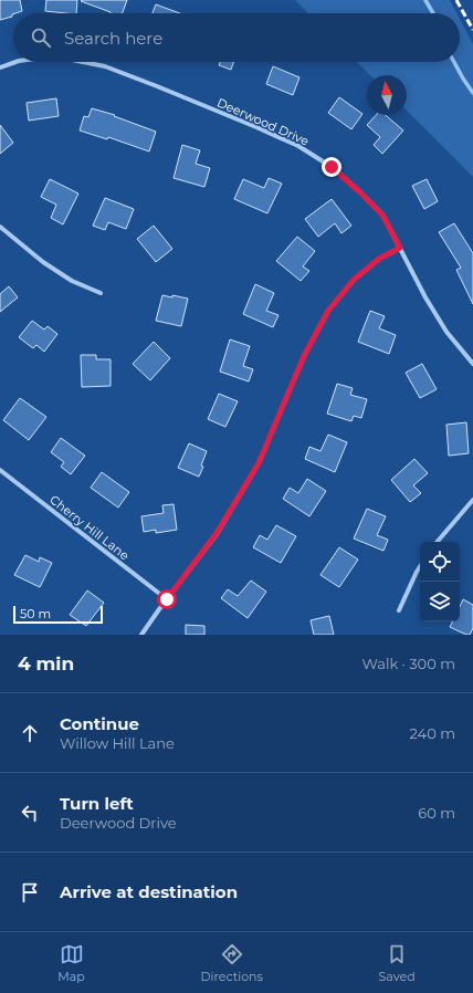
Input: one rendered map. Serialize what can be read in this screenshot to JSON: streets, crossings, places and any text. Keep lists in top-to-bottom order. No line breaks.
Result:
{"streets":{"street":["Deerwood Drive","Cherry Hill Lane"]},"scale_bar":"50 m","north":"top","page":{"search":"Search here","scale":"50 m","heading":["4 min","Walk · 300 m"],"list":[["Continue","Willow Hill Lane","240 m"],["Turn left","Deerwood Drive","60 m"],"Arrive at destination"],"nav":["Map","Directions","Saved"]}}
